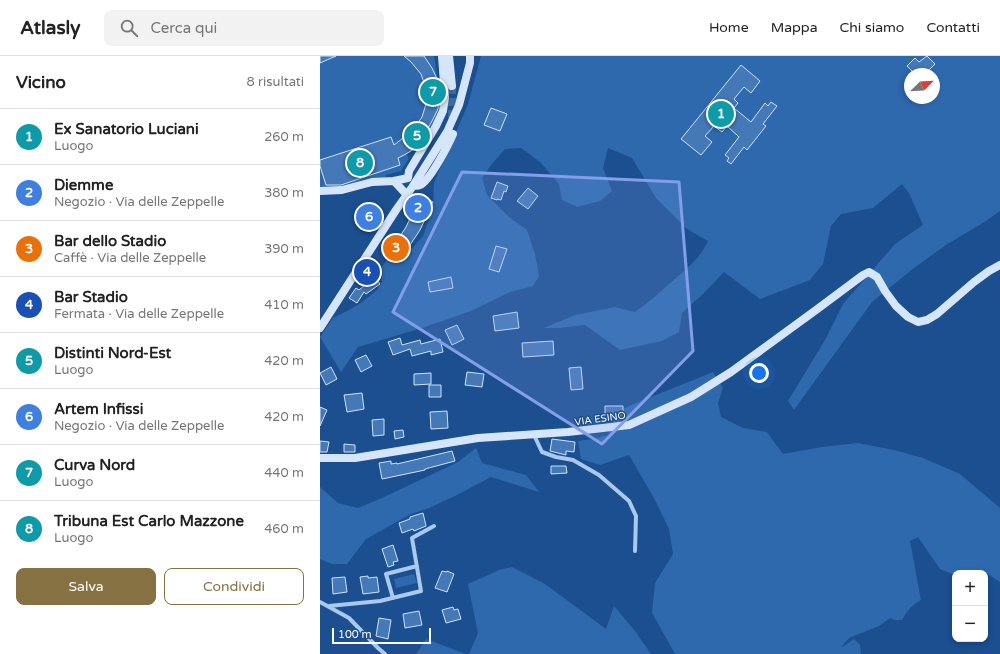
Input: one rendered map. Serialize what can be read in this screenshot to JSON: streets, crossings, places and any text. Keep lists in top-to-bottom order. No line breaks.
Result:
{"streets":{"street":["VIA ESINO"]},"scale_bar":"100 m","north":"top right","page":{"header":"Atlasly","search":"Cerca qui","nav":["Home","Mappa","Chi siamo","Contatti"],"heading":["Vicino","8 risultati"],"pins":["7","1","5","8","2","6","3","4"],"list":[{"mark":"1","name":"Ex Sanatorio Luciani","note":"Luogo","value":"260 m"},{"mark":"2","name":"Diemme","note":"Negozio · Via delle Zeppelle","value":"380 m"},{"mark":"3","name":"Bar dello Stadio","note":"Caffè · Via delle Zeppelle","value":"390 m"},{"mark":"4","name":"Bar Stadio","note":"Fermata · Via delle Zeppelle","value":"410 m"},{"mark":"5","name":"Distinti Nord-Est","note":"Luogo","value":"420 m"},{"mark":"6","name":"Artem Infissi","note":"Negozio · Via delle Zeppelle","value":"420 m"},{"mark":"7","name":"Curva Nord","note":"Luogo","value":"440 m"},{"mark":"8","name":"Tribuna Est Carlo Mazzone","note":"Luogo","value":"460 m"}],"buttons":["Salva","Condividi"],"map_buttons":["+","−"],"scale":"100 m"}}
